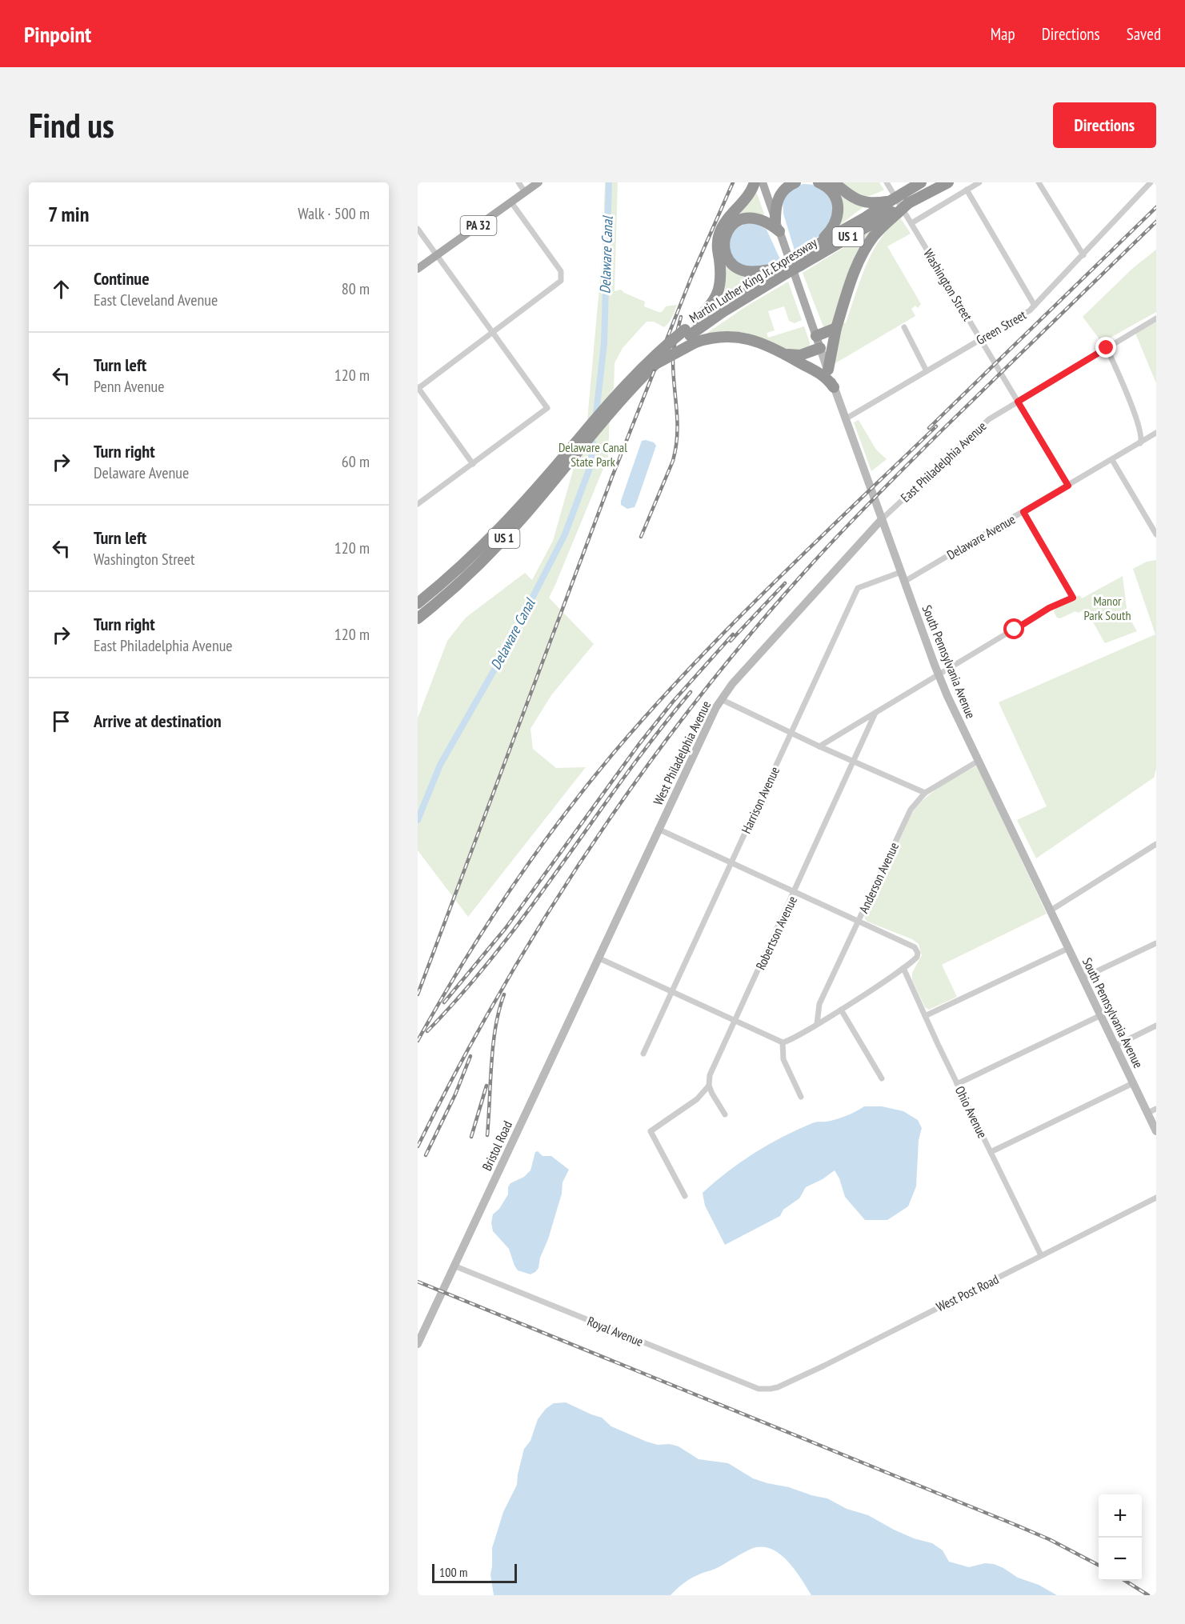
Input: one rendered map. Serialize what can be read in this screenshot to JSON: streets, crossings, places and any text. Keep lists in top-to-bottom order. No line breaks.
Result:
{"streets":{"highway":["US 1","Martin Luther King Jr. Expressway"],"main road":["PA 32","South Pennsylvania Avenue","West Philadelphia Avenue","Bristol Road"],"street":["Washington Street","Green Street","East Philadelphia Avenue","Delaware Avenue","Harrison Avenue","Anderson Avenue","Robertson Avenue","Ohio Avenue","West Post Road","Royal Avenue"]},"crossings":[["Washington Street","Green Street"],["Washington Street","East Philadelphia Avenue"],["Washington Street","Delaware Avenue"],["Green Street","South Pennsylvania Avenue"],["East Philadelphia Avenue","South Pennsylvania Avenue"],["East Philadelphia Avenue","West Philadelphia Avenue"],["Delaware Avenue","South Pennsylvania Avenue"],["South Pennsylvania Avenue","West Philadelphia Avenue"],["South Pennsylvania Avenue","Harrison Avenue"],["South Pennsylvania Avenue","Anderson Avenue"],["West Philadelphia Avenue","Bristol Road"],["Ohio Avenue","West Post Road"],["Bristol Road","Royal Avenue"],["West Post Road","Royal Avenue"]],"water":["Delaware Canal"],"parks":["Delaware Canal State Park","Manor Park South"],"scale_bar":"100 m","page":{"header":"Pinpoint","nav":["Map","Directions","Saved"],"buttons":"Directions","title":"Find us","heading":["7 min","Walk · 500 m"],"list":[["Continue","East Cleveland Avenue","80 m"],["Turn left","Penn Avenue","120 m"],["Turn right","Delaware Avenue","60 m"],["Turn left","Washington Street","120 m"],["Turn right","East Philadelphia Avenue","120 m"],"Arrive at destination"],"map_buttons":["+","−"],"scale":"100 m"}}
